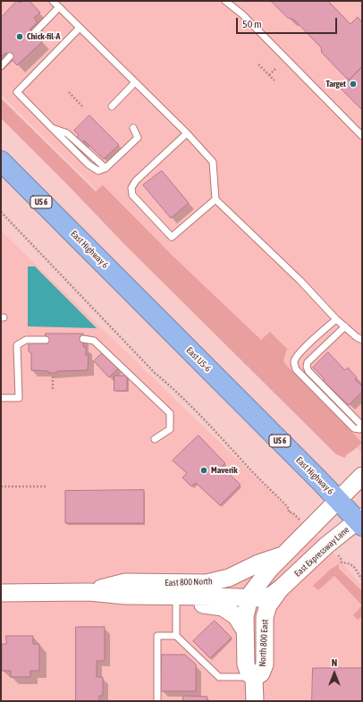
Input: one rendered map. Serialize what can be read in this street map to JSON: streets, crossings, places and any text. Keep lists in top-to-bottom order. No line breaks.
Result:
{"streets":{"highway":["US 6","East Highway 6","East US-6"],"street":["East Expressway Lane","East 800 North","North 800 East"]},"crossings":[["East Highway 6","East US-6"],["East Highway 6","East Expressway Lane"],["East Expressway Lane","East 800 North"],["East Expressway Lane","North 800 East"],["East 800 North","North 800 East"]],"places":["Chick-fil-A","Target","Maverik"],"scale_bar":"50 m","north":"top"}
